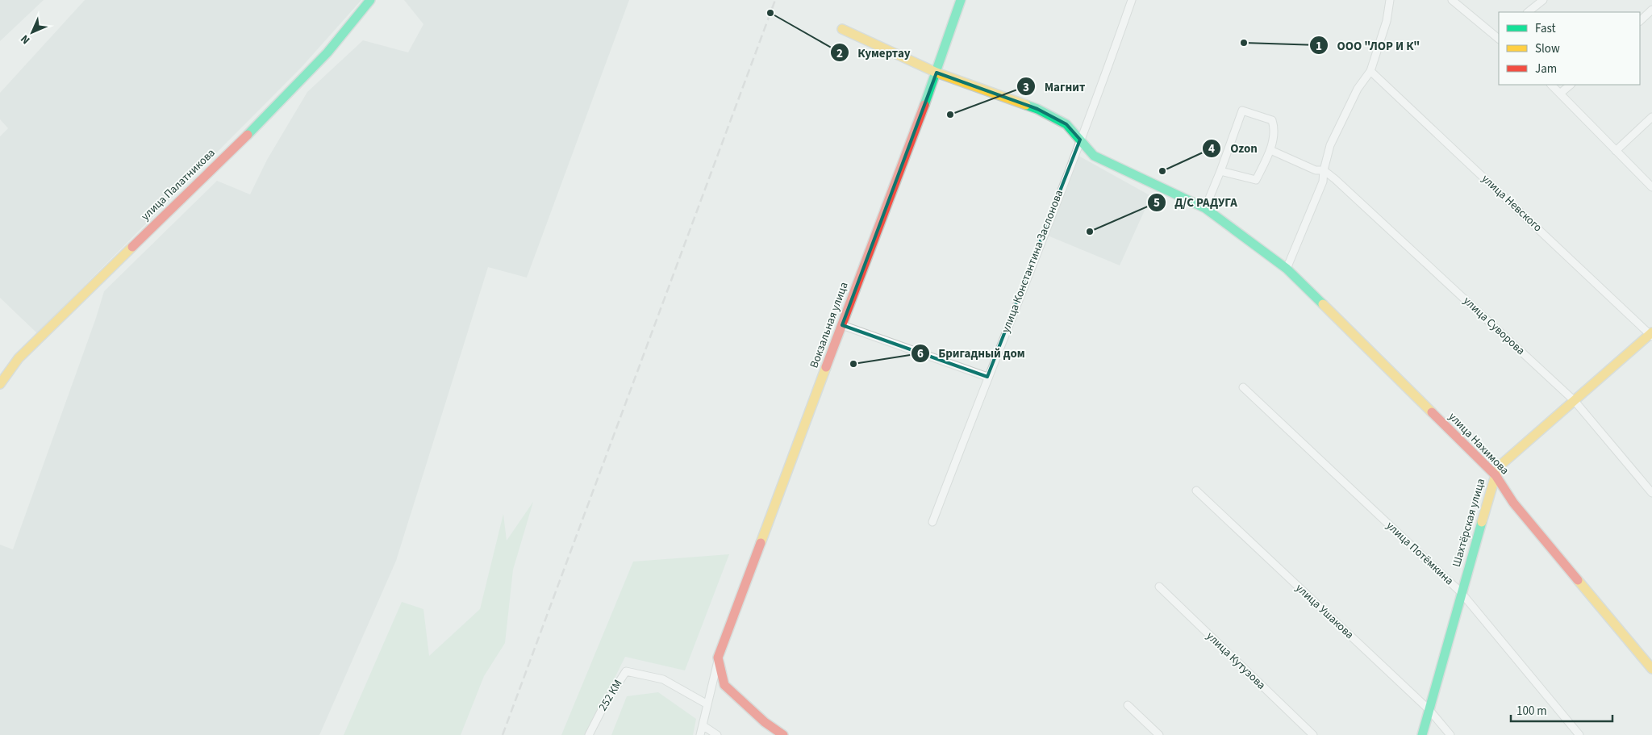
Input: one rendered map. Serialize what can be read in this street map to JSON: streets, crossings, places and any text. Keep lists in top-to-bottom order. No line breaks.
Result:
{"streets":{"street":["улица Палатникова","улица Невского","улица Константина Заслонова","Вокзальная улица","улица Суворова","улица Нахимова","Шахтёрская улица","улица Потёмкина","улица Ушакова","улица Кутузова","252 КМ"]},"crossings":[["улица Невского","Шахтёрская улица"],["улица Константина Заслонова","улица Нахимова"],["Вокзальная улица","улица Нахимова"],["улица Суворова","Шахтёрская улица"],["улица Нахимова","Шахтёрская улица"],["Шахтёрская улица","улица Потёмкина"],["Шахтёрская улица","улица Ушакова"]],"places":["Кумертау","ООО \"ЛОР И К\"","Магнит","Ozon","Д/С РАДУГА","Бригадный дом"],"legend":["Fast","Slow","Jam"],"scale_bar":"100 m","north":"bottom left"}
